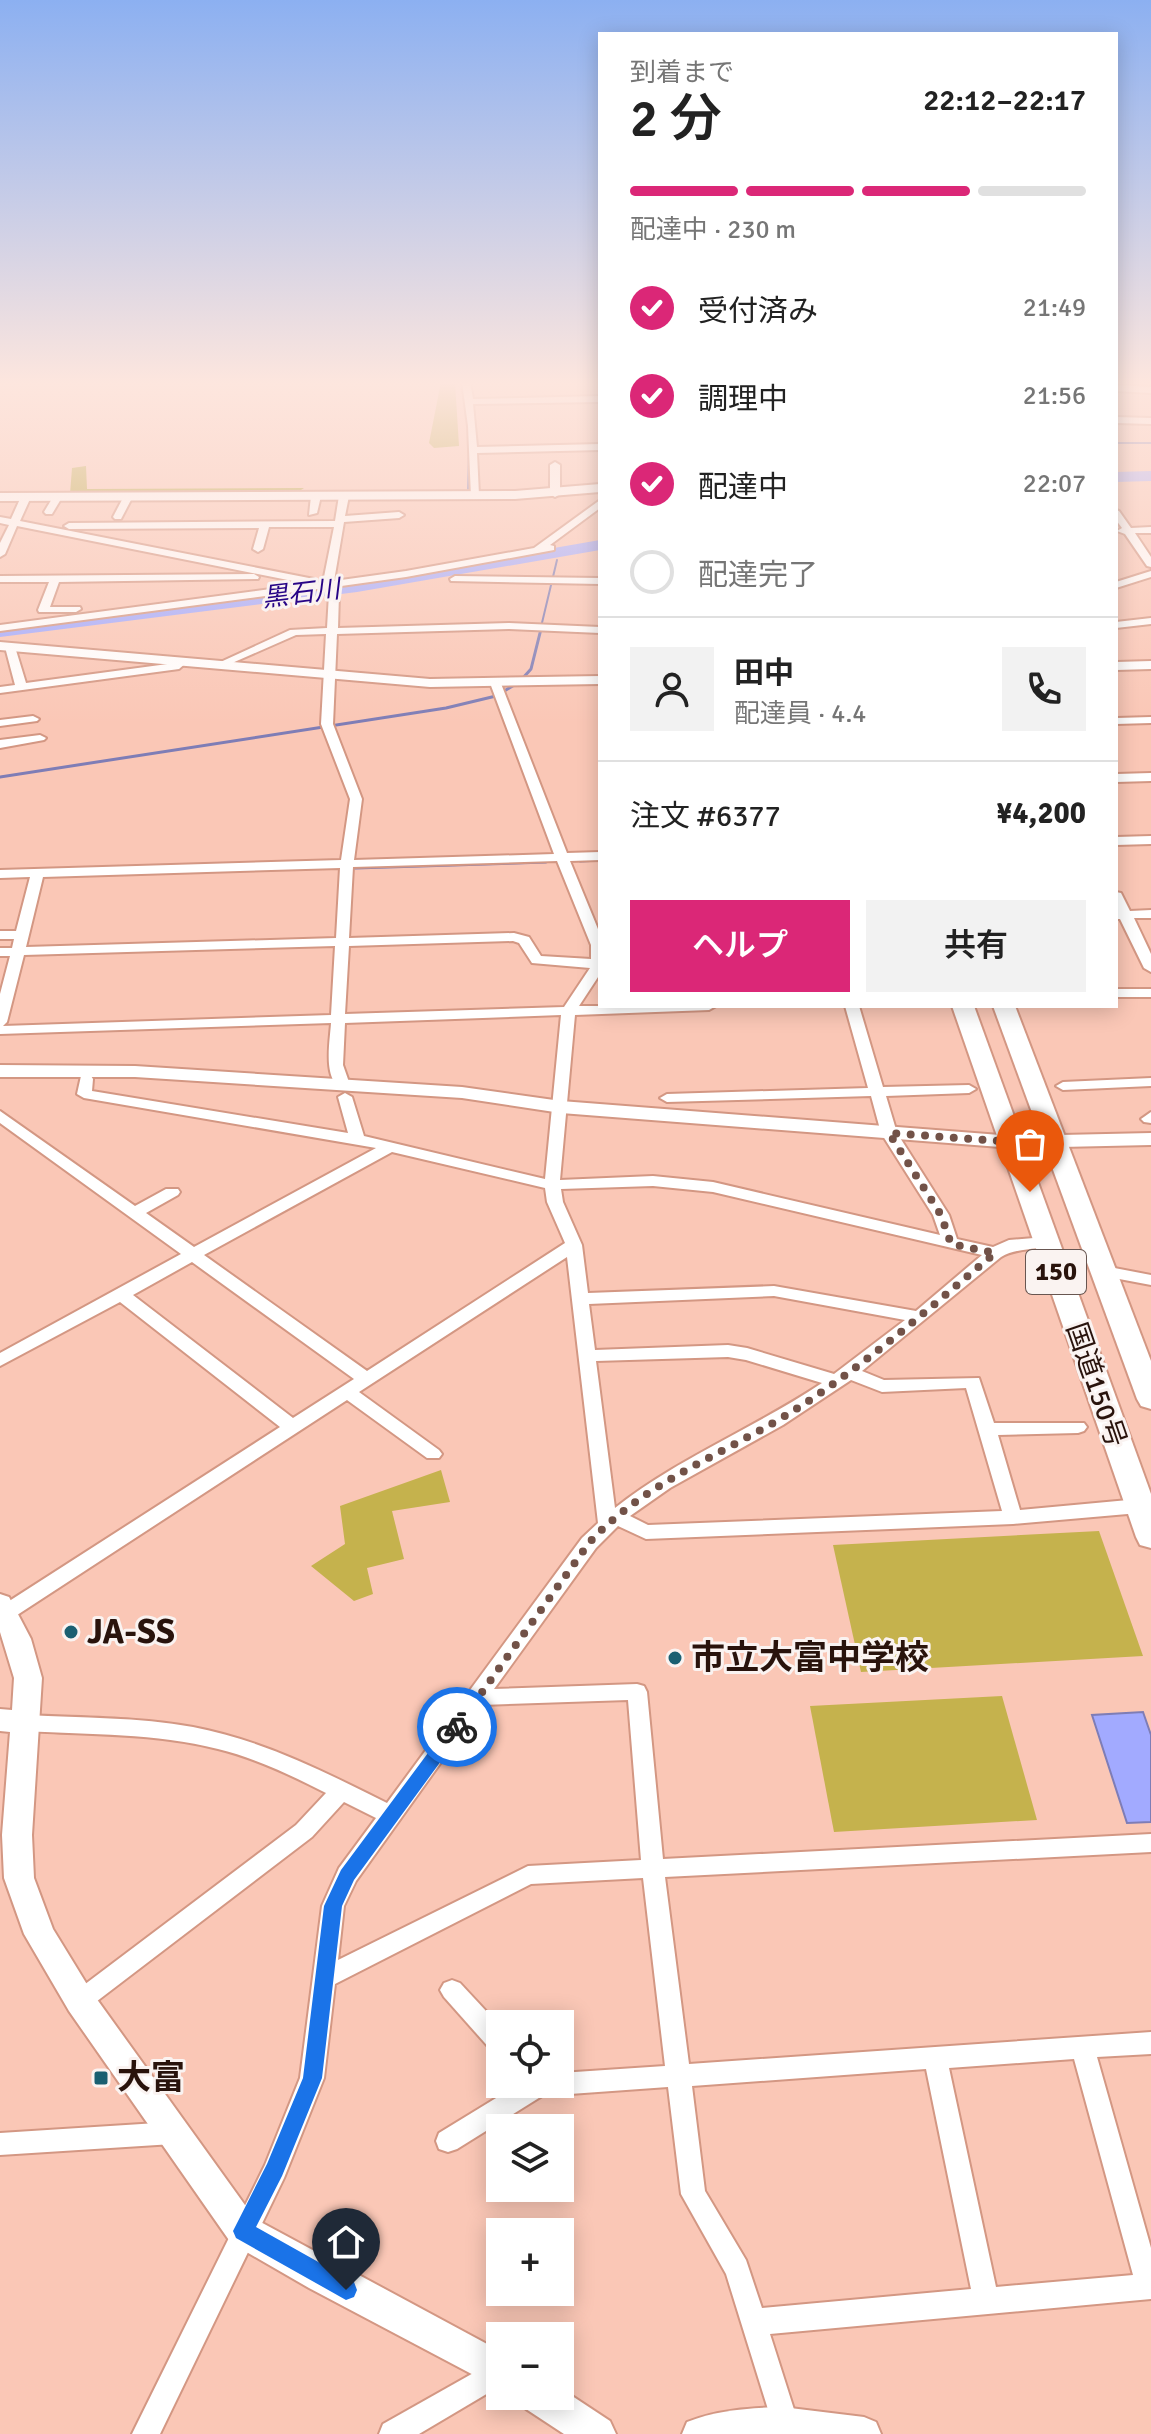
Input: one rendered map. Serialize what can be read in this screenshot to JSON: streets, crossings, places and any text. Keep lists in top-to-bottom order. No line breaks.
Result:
{"streets":{"highway":["150","国道150号"]},"water":["黒石川"],"places":{"other":["JA-SS","市立大富中学校"],"transit":["大富"]},"page":{"heading":["2 分","到着まで","22:12–22:17"],"panel":["田中","配達員 · 4.4","注文 #6377","¥4,200"],"bar":"配達中 · 230 m","list":[["受付済み","21:49"],["調理中","21:56"],["配達中","22:07"],"配達完了"],"buttons":["ヘルプ","共有"],"map_buttons":["+","−"]}}
